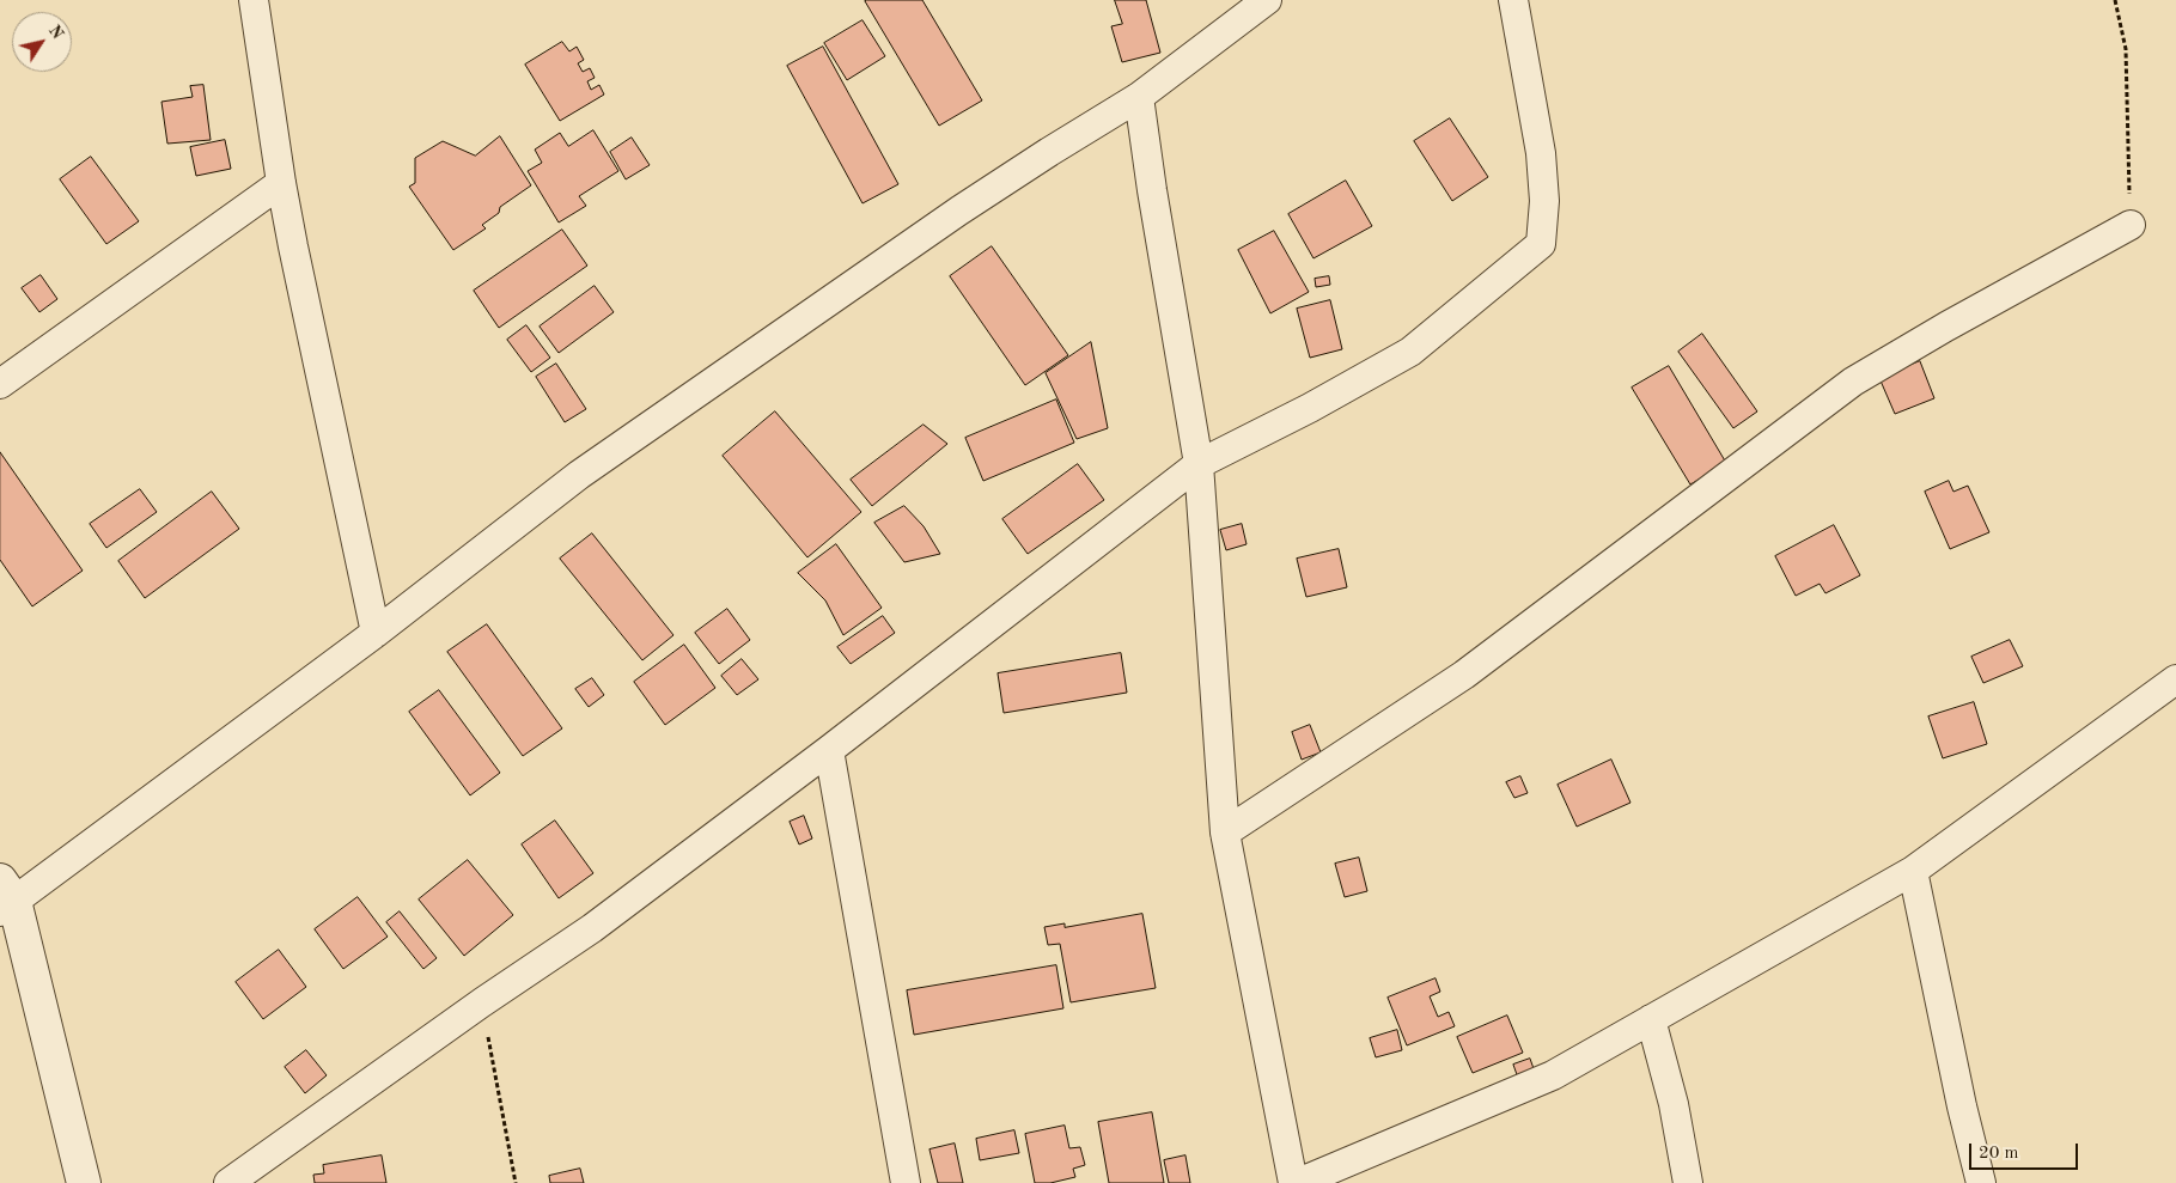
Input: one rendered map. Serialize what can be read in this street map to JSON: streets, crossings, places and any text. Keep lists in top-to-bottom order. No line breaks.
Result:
{"scale_bar":"20 m","north":"top right"}
